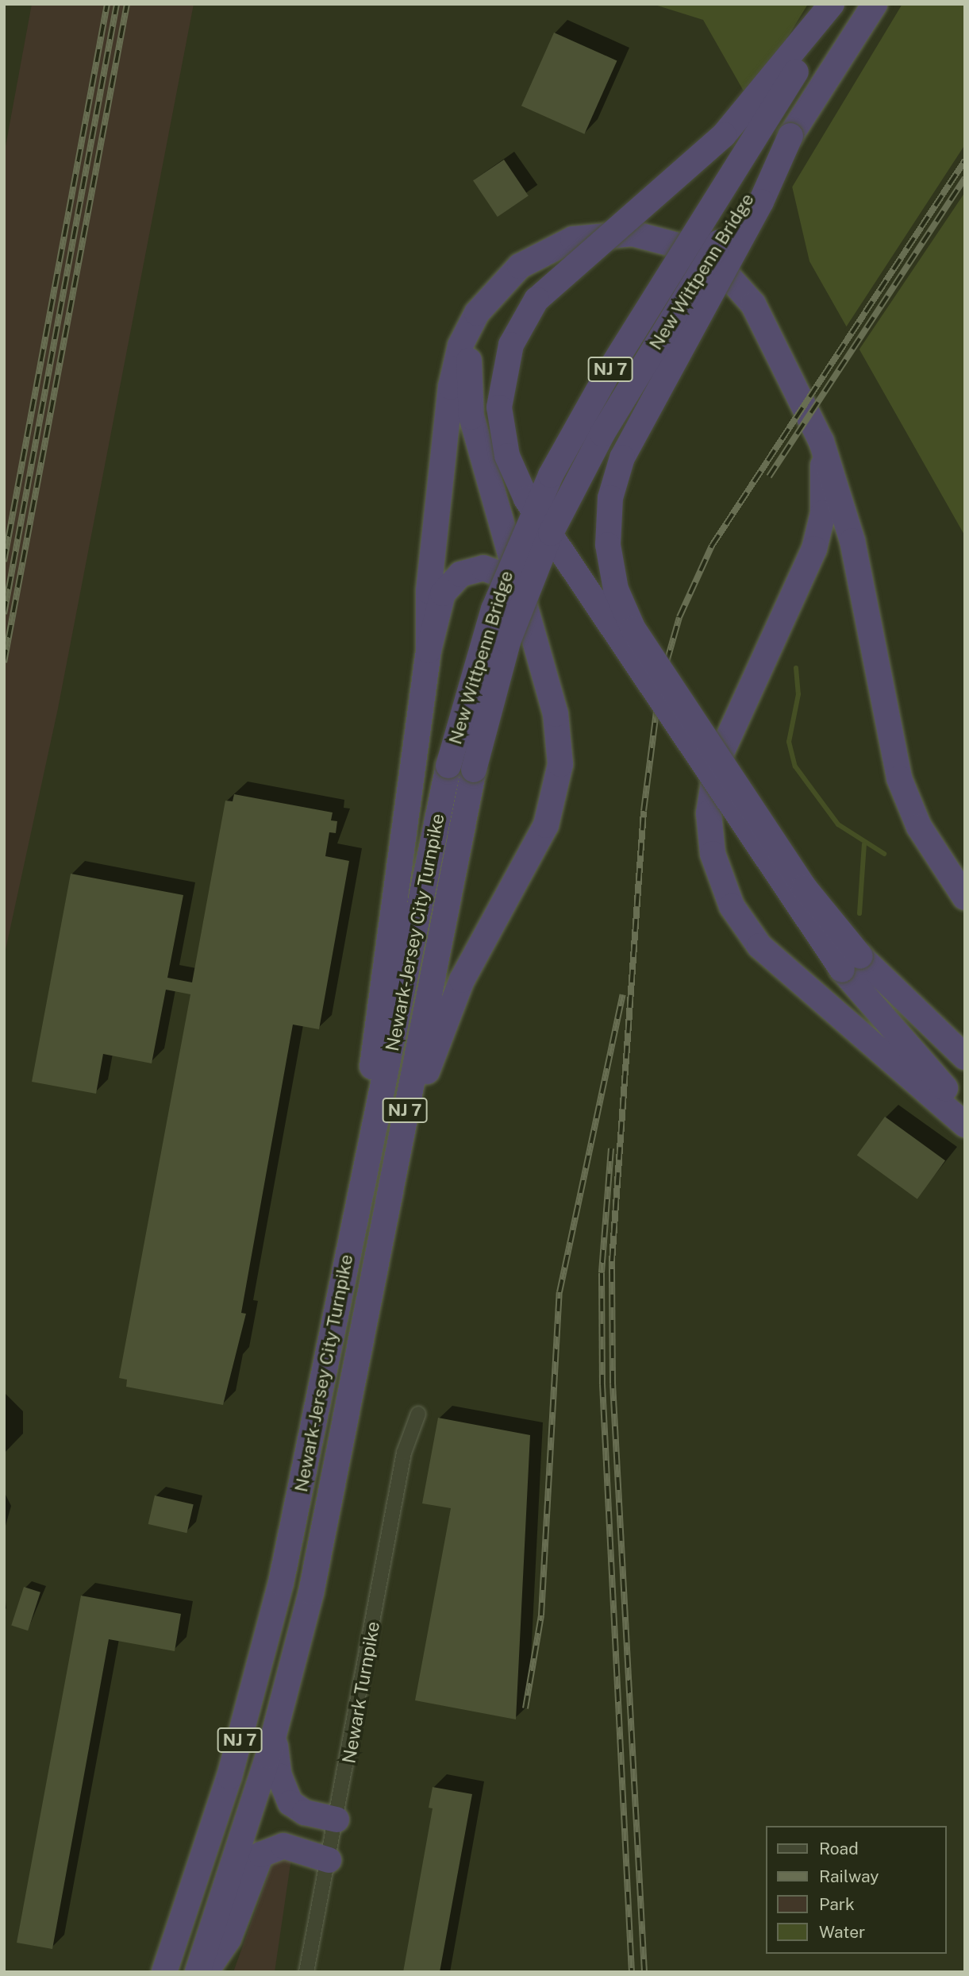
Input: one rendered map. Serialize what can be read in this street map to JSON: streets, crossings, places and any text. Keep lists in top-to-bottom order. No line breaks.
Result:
{"streets":{"highway":["New Wittpenn Bridge","NJ 7","Newark-Jersey City Turnpike"],"street":["Newark Turnpike"]},"crossings":[["New Wittpenn Bridge","Newark-Jersey City Turnpike"]],"legend":["Road","Railway","Park","Water"]}
